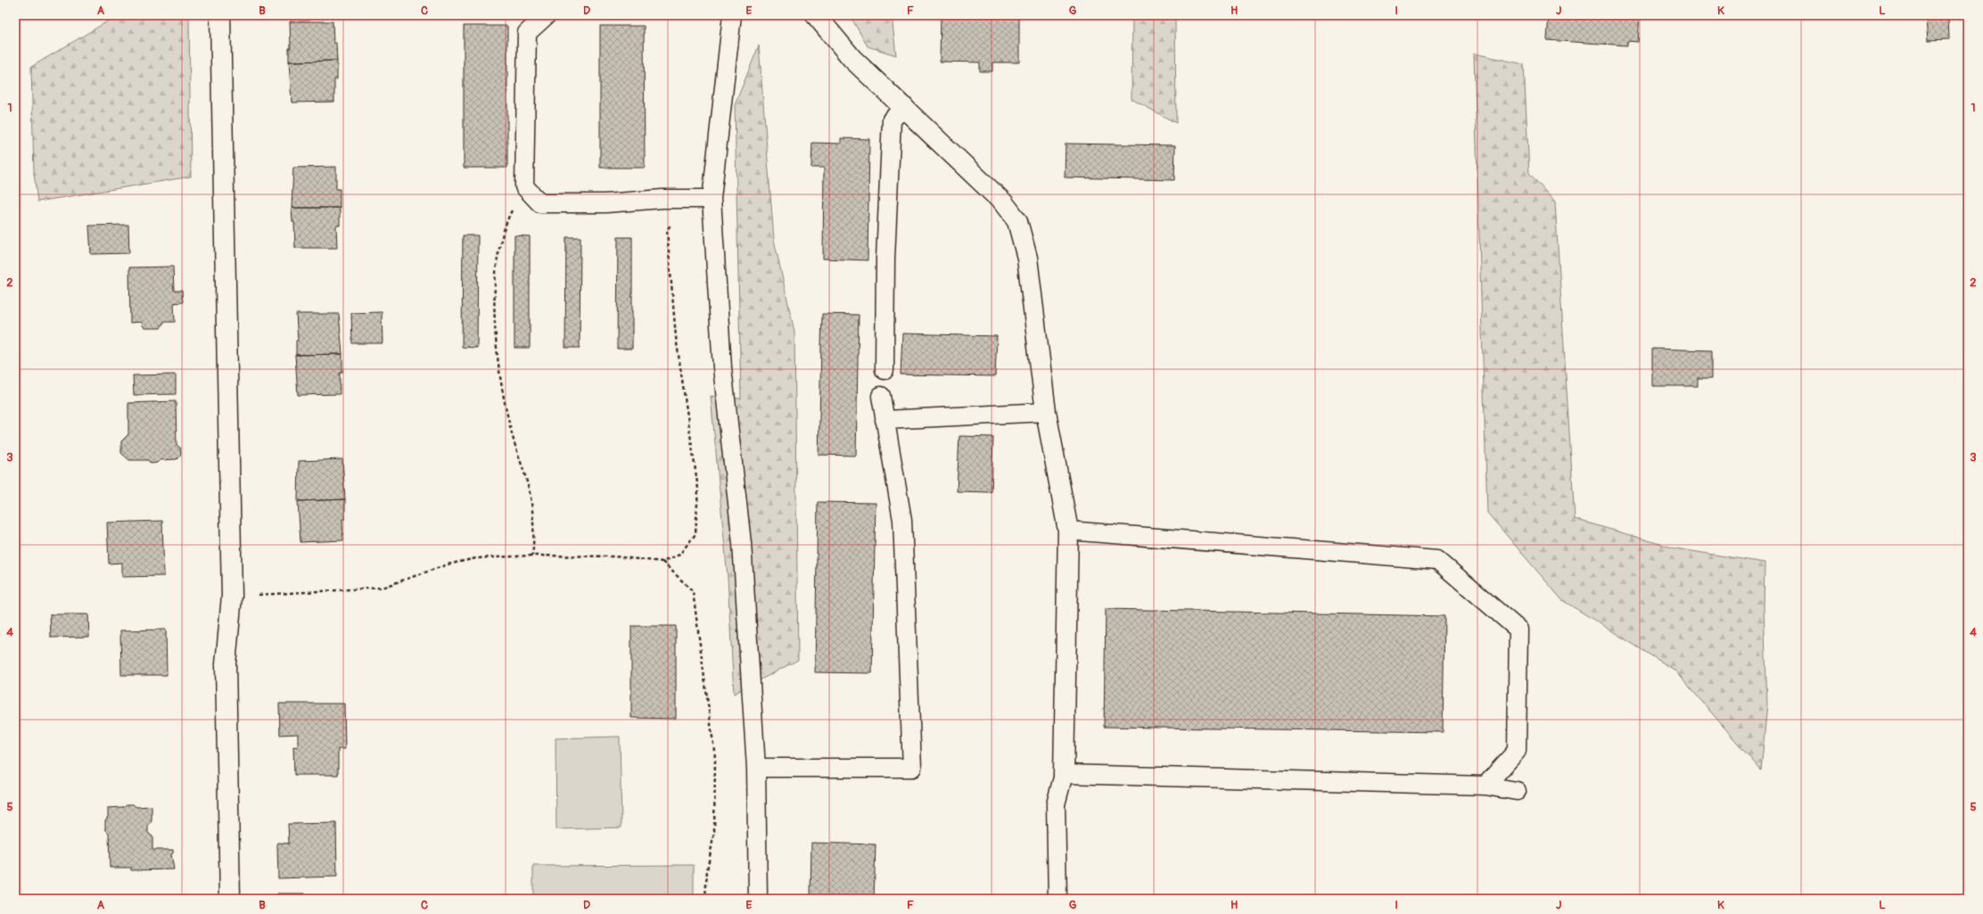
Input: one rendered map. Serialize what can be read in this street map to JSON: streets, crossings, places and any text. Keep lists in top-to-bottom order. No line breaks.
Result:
{"grid":{"columns":["A","B","C","D","E","F","G","H","I","J","K","L"],"rows":["1","2","3","4","5"]}}
